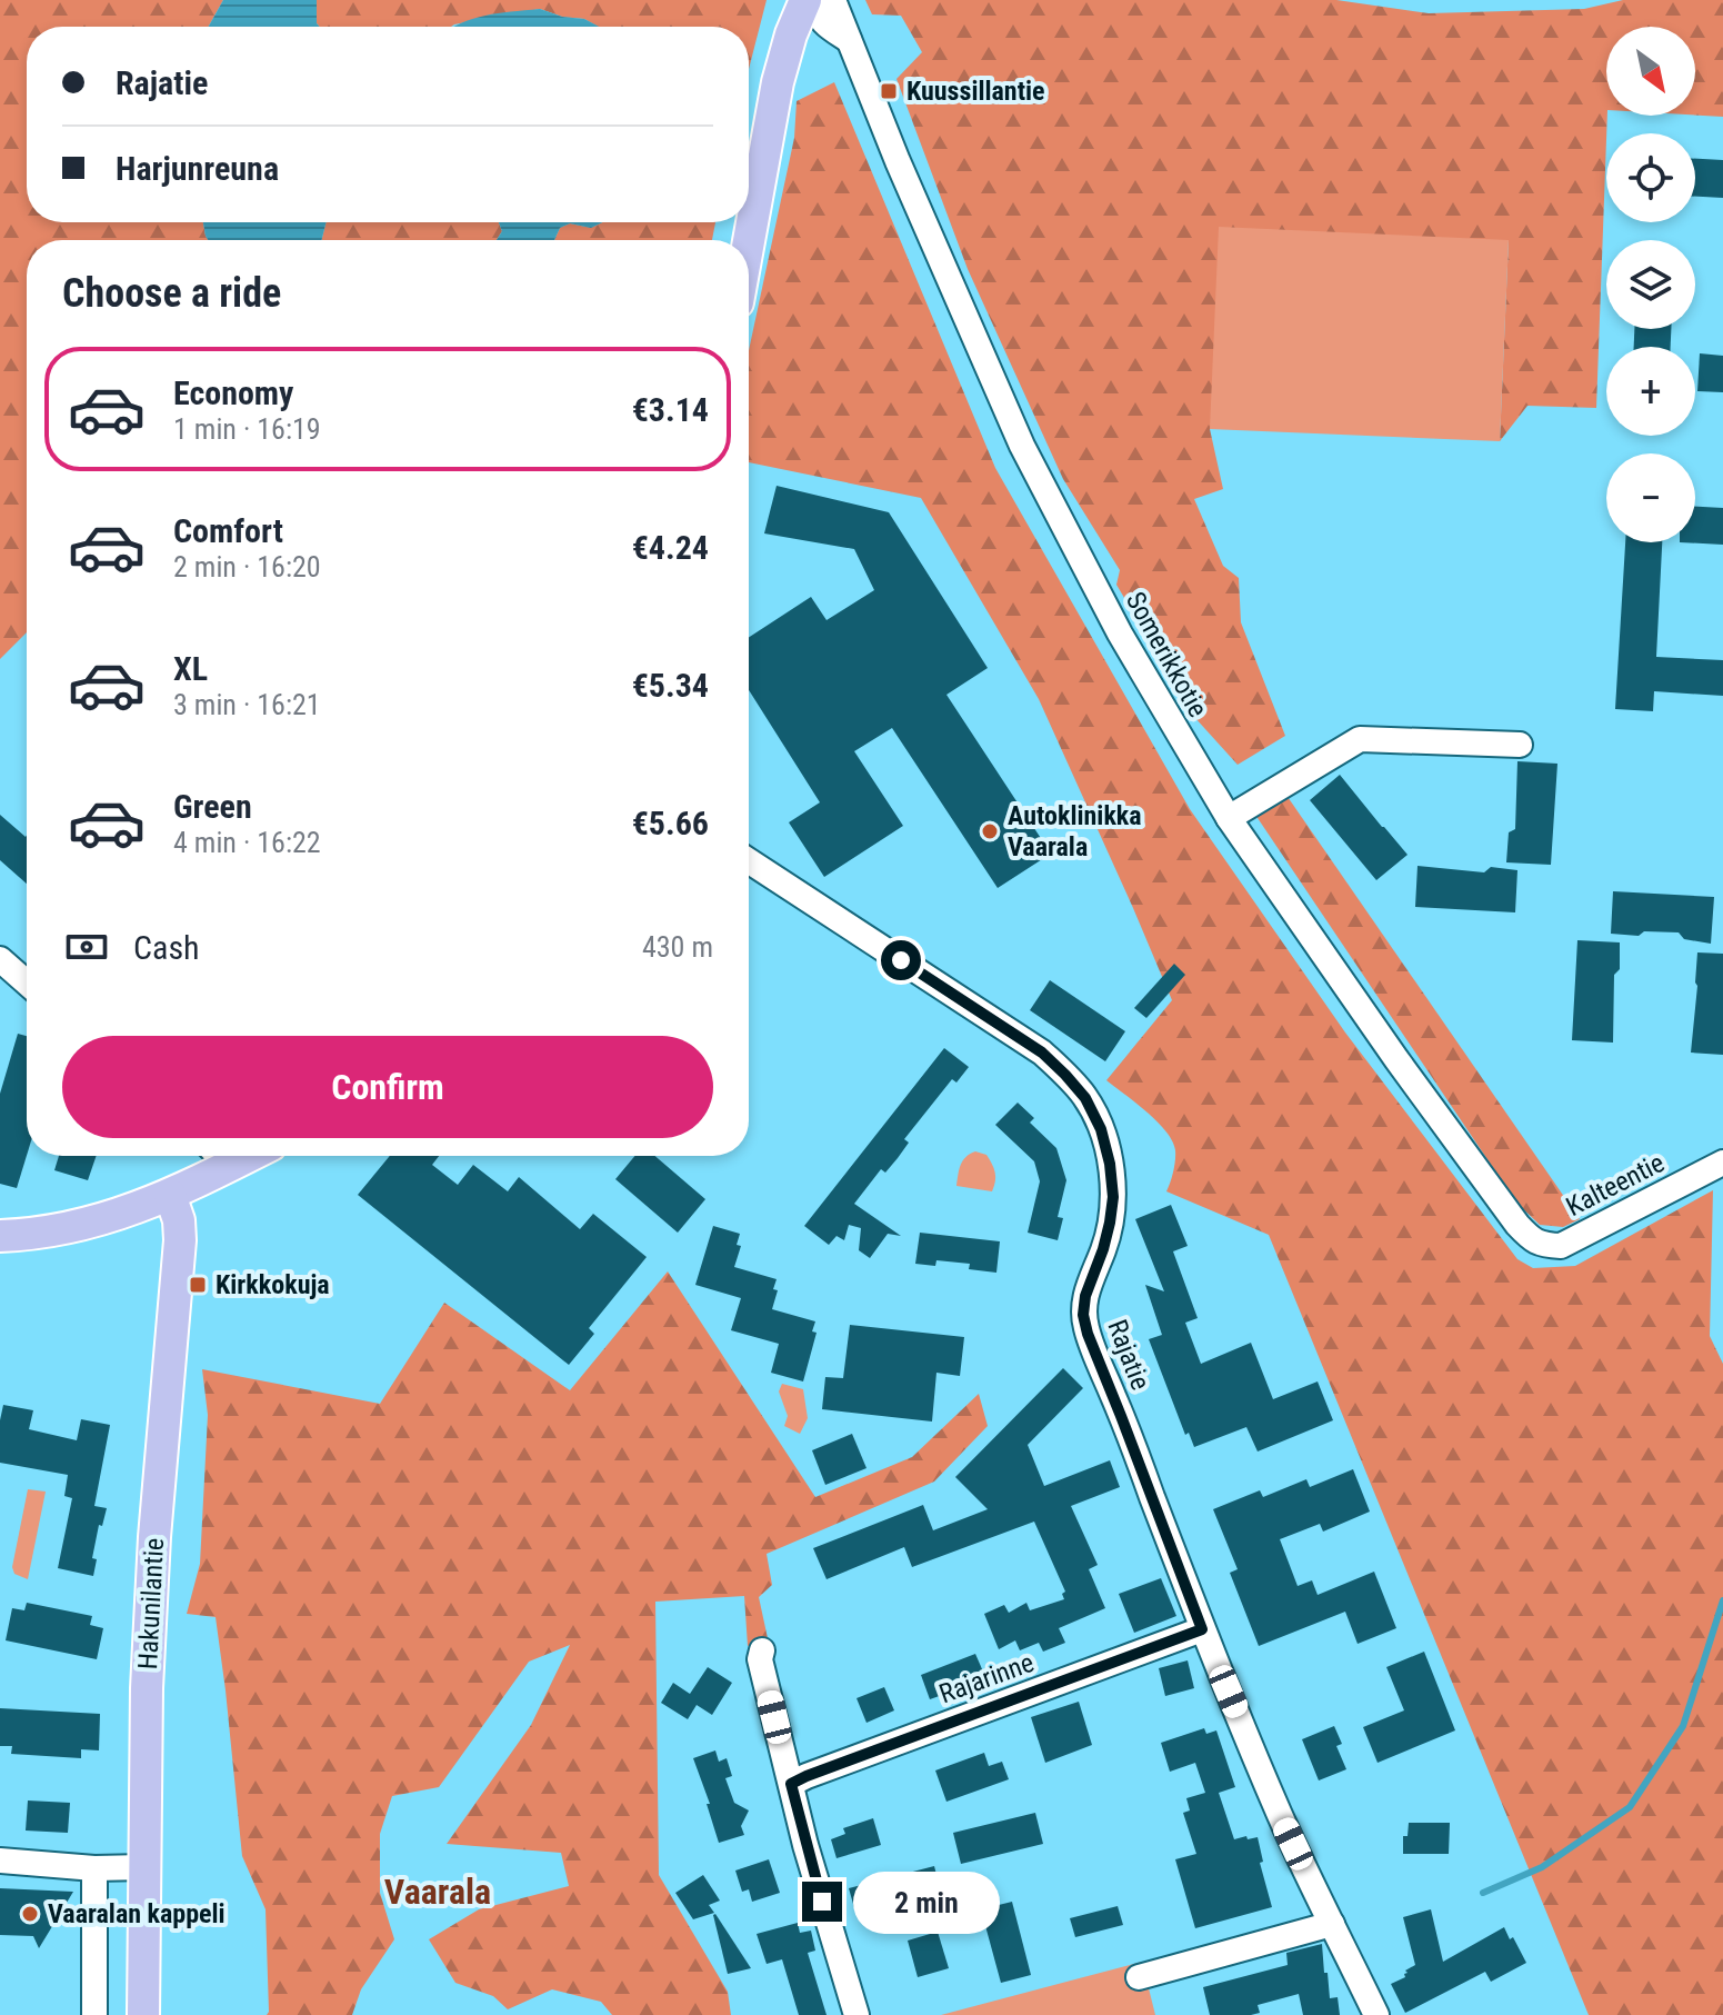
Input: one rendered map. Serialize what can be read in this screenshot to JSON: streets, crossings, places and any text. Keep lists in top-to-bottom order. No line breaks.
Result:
{"streets":{"main road":["Hakunilantie"],"street":["Somerikkotie","Kalteentie","Rajatie","Rajarinne"]},"crossings":[["Somerikkotie","Kalteentie"],["Rajatie","Rajarinne"]],"districts":["Vaarala"],"places":{"transit":["Kuussillantie","Kirkkokuja"],"other":["Autoklinikka Vaarala","Vaaralan kappeli"]},"north":"bottom right","page":{"map_buttons":["+","−"],"banner":["Rajatie","Harjunreuna"],"heading":"Choose a ride","list":[{"name":"Economy","note":"1 min · 16:19","value":"€3.14"},{"name":"Comfort","note":"2 min · 16:20","value":"€4.24"},{"name":"XL","note":"3 min · 16:21","value":"€5.34"},{"name":"Green","note":"4 min · 16:22","value":"€5.66"}],"pay":["Cash","430 m"],"buttons":"Confirm","bubble":"2 min"}}
